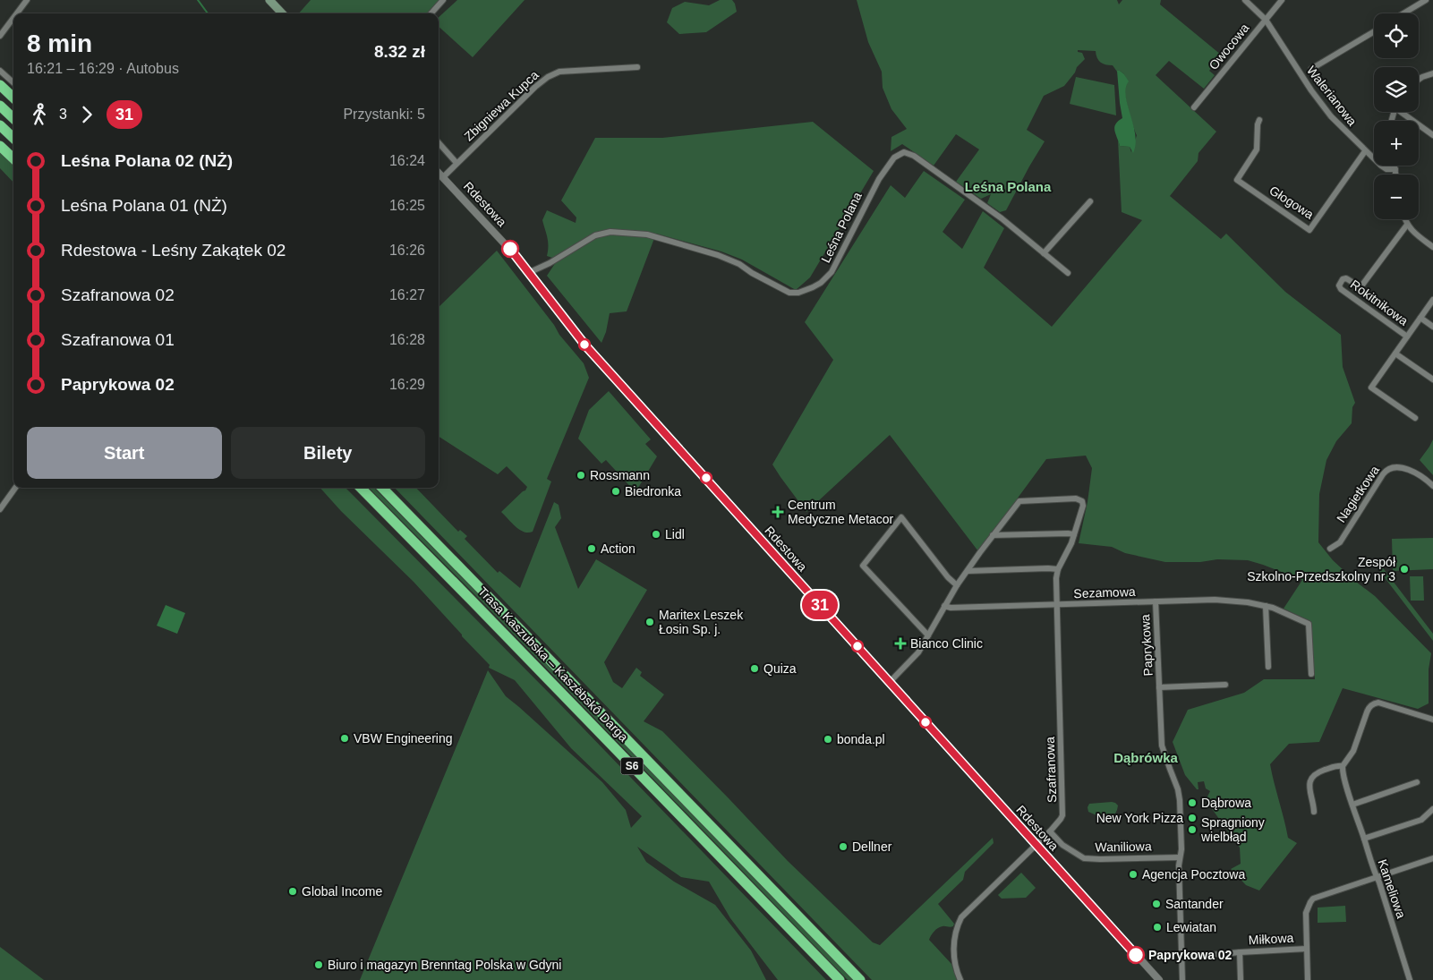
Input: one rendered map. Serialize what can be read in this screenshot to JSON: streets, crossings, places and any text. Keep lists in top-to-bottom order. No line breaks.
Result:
{"streets":{"highway":["Trasa Kaszubska – Kaszëbskô Darga","S6"],"street":["Owocowa","Walerianowa","Zbigniewa Kupca","Głogowa","Rdestowa","Leśna Polana","Rokitnikowa","Nagietkowa","Sezamowa","Paprykowa","Szafranowa","Waniliowa","Kameliowa","Miłkowa"]},"crossings":[["Owocowa","Walerianowa"],["Walerianowa","Głogowa"],["Zbigniewa Kupca","Rdestowa"],["Rdestowa","Leśna Polana"],["Rdestowa","Szafranowa"],["Sezamowa","Paprykowa"],["Sezamowa","Szafranowa"],["Paprykowa","Waniliowa"],["Paprykowa","Miłkowa"],["Szafranowa","Waniliowa"]],"districts":["Leśna Polana","Dąbrówka"],"places":{"other":["Rossmann","Biedronka","Lidl","Action","Zespół Szkolno-Przedszkolny nr 3","Maritex Leszek Łosin Sp. j.","Quiza","VBW Engineering","bonda.pl","Dąbrowa","New York Pizza","Spragniony wielbłąd","Dellner","Agencja Pocztowa","Global Income","Santander","Lewiatan","Paprykowa 02","Biuro i magazyn Brenntag Polska w Gdyni"],"health":["Centrum Medyczne Metacor","Bianco Clinic"]},"lines":["bus line 31"],"page":{"on_map":"31","map_buttons":["+","−"],"heading":["8 min","16:21 – 16:29 · Autobus","8.32 zł"],"legs":["3","31","Przystanki: 5"],"list":[{"name":"Leśna Polana 02 (NŻ)","value":"16:24"},{"name":"Leśna Polana 01 (NŻ)","value":"16:25"},{"name":"Rdestowa - Leśny Zakątek 02","value":"16:26"},{"name":"Szafranowa 02","value":"16:27"},{"name":"Szafranowa 01","value":"16:28"},{"name":"Paprykowa 02","value":"16:29"}],"buttons":["Start","Bilety"]}}
